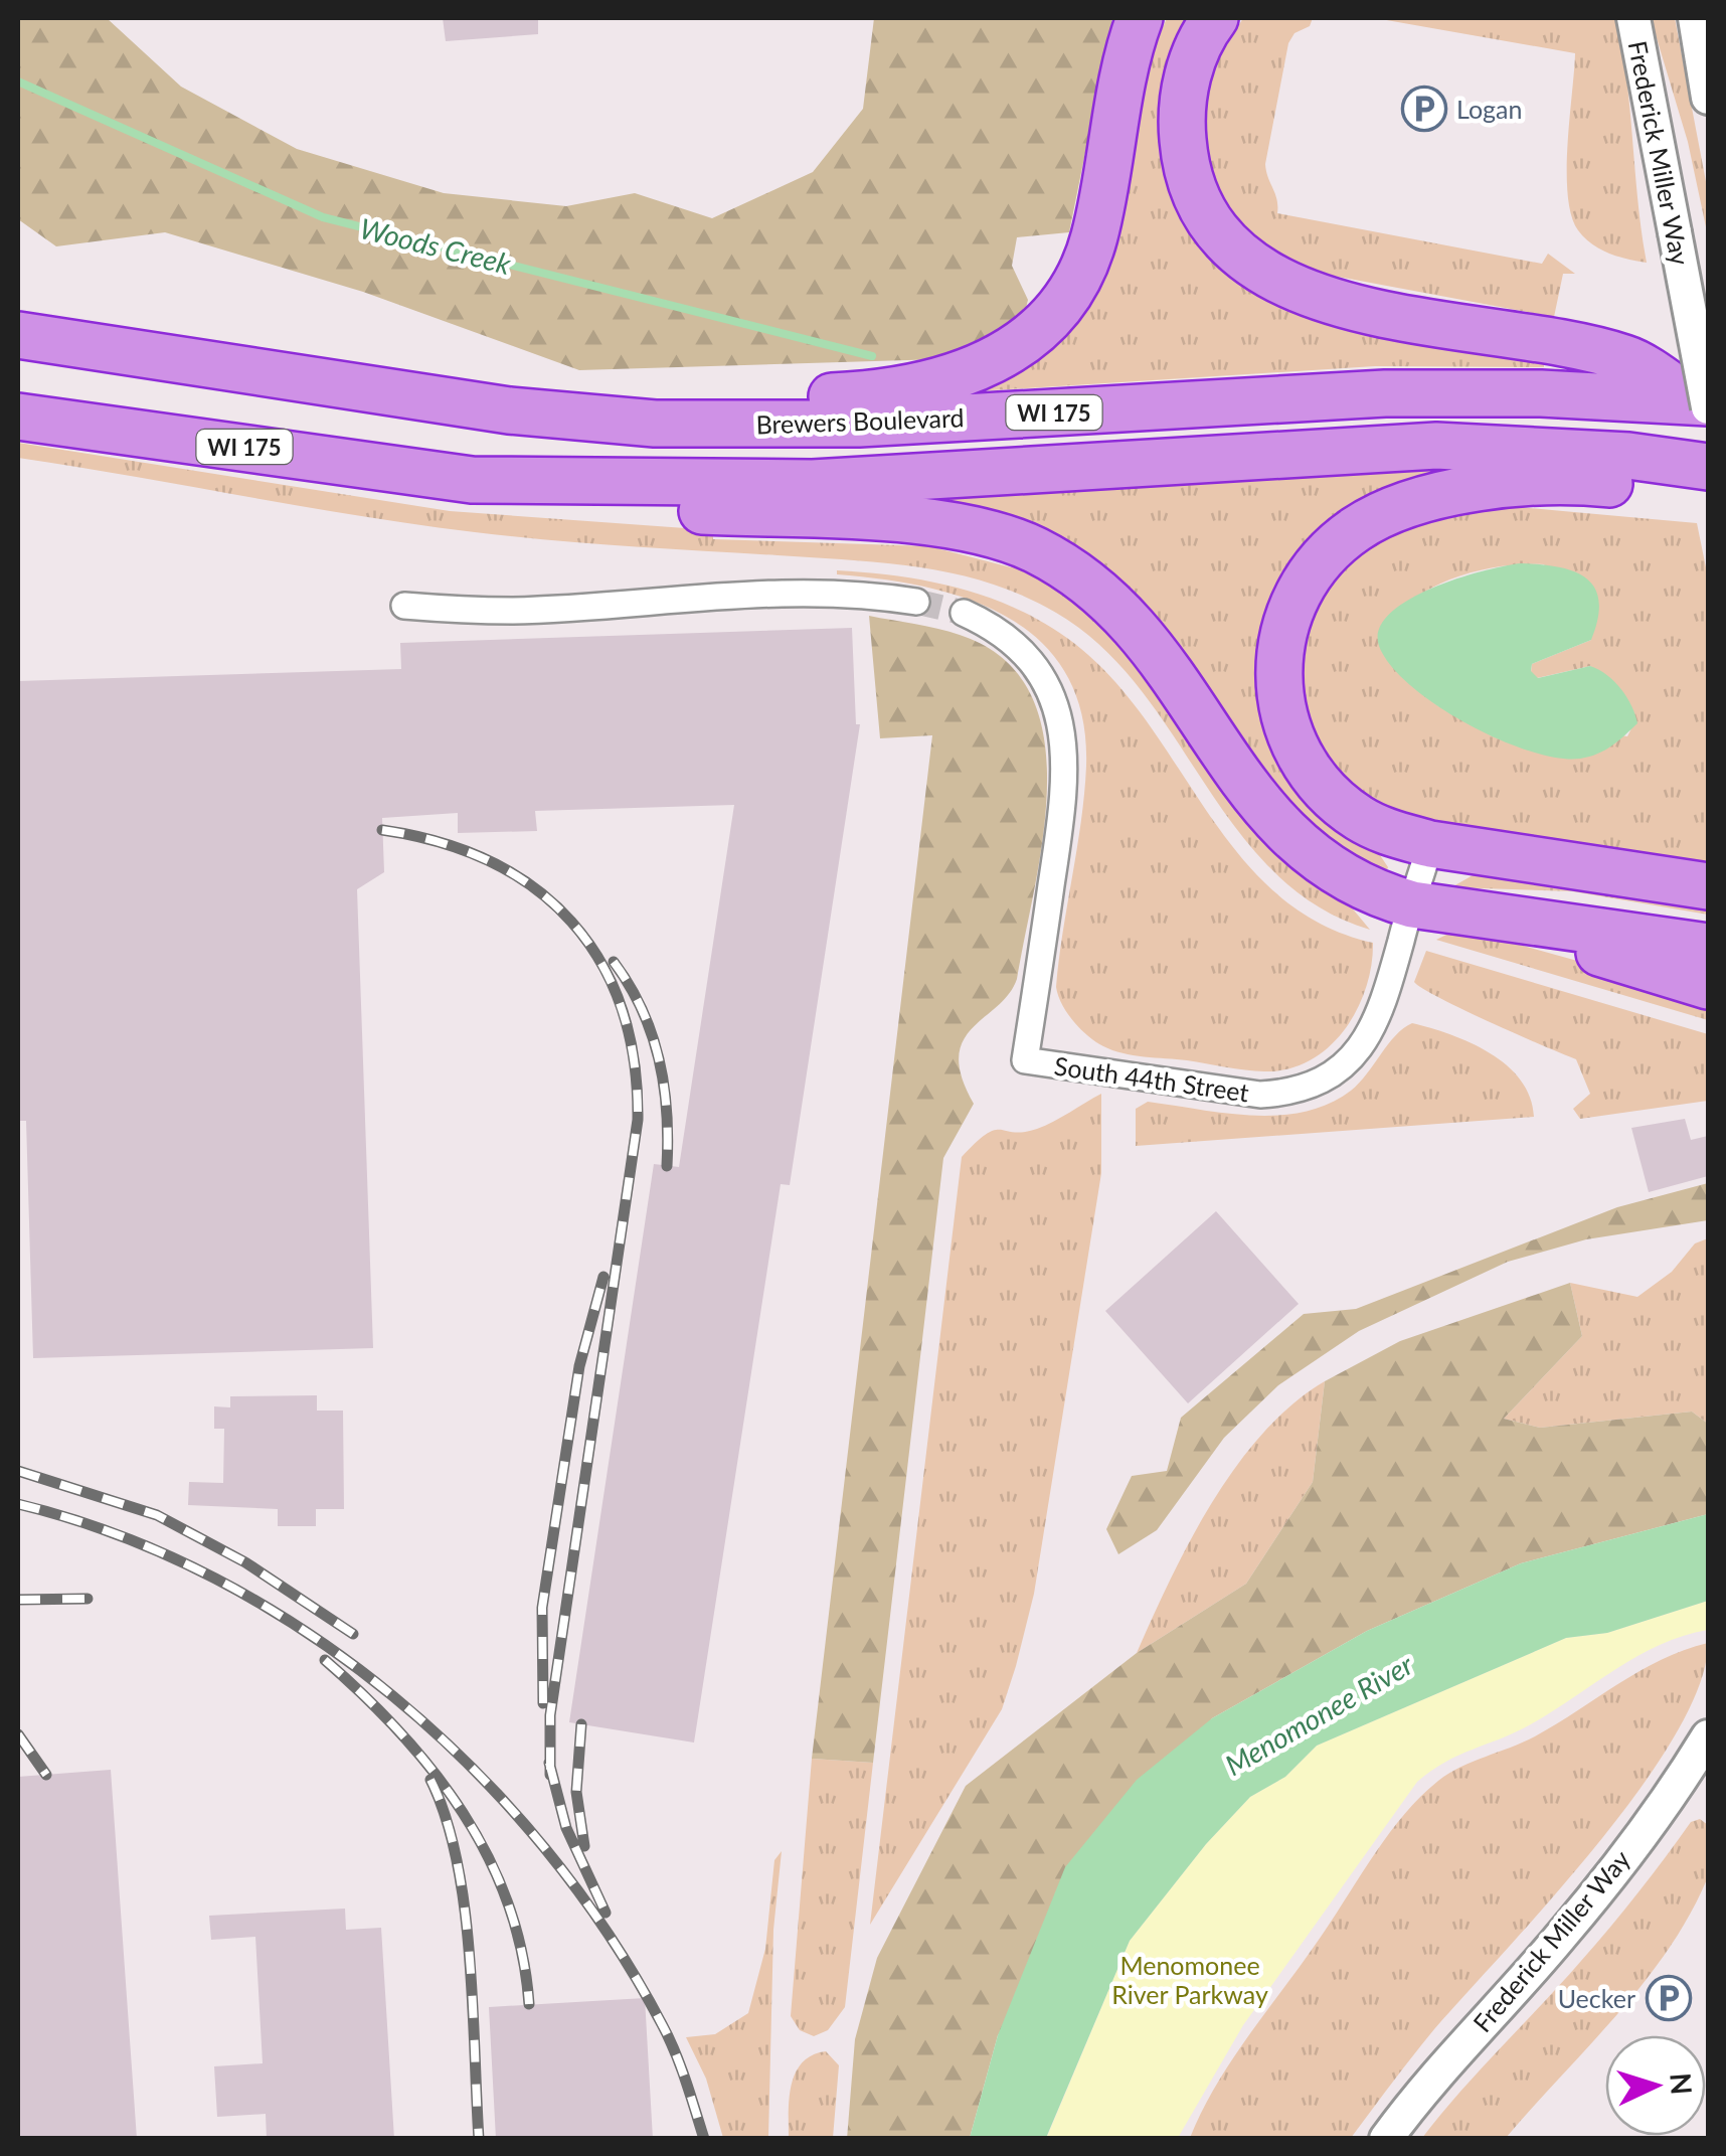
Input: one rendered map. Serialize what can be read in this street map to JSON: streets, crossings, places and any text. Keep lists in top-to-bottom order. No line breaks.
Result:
{"streets":{"highway":["WI 175","Brewers Boulevard"],"street":["Frederick Miller Way","South 44th Street"]},"crossings":[["Frederick Miller Way","Brewers Boulevard"]],"water":["Woods Creek","Menomonee River"],"parks":["Menomonee River Parkway"],"places":{"parking":["Logan","Uecker"]},"north":"right"}
